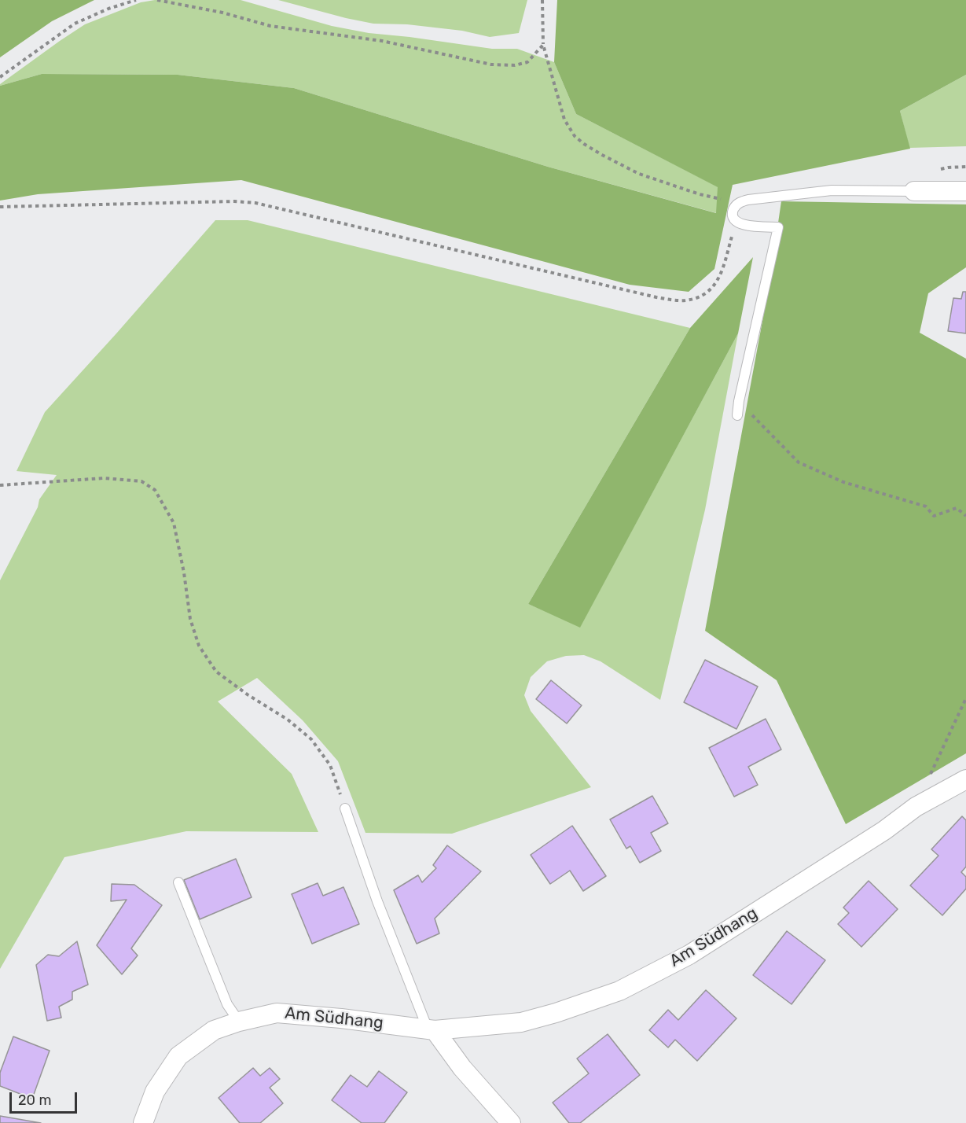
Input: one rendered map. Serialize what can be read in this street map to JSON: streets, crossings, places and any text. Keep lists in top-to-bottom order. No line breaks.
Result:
{"streets":{"street":["Am Südhang"]},"scale_bar":"20 m"}
